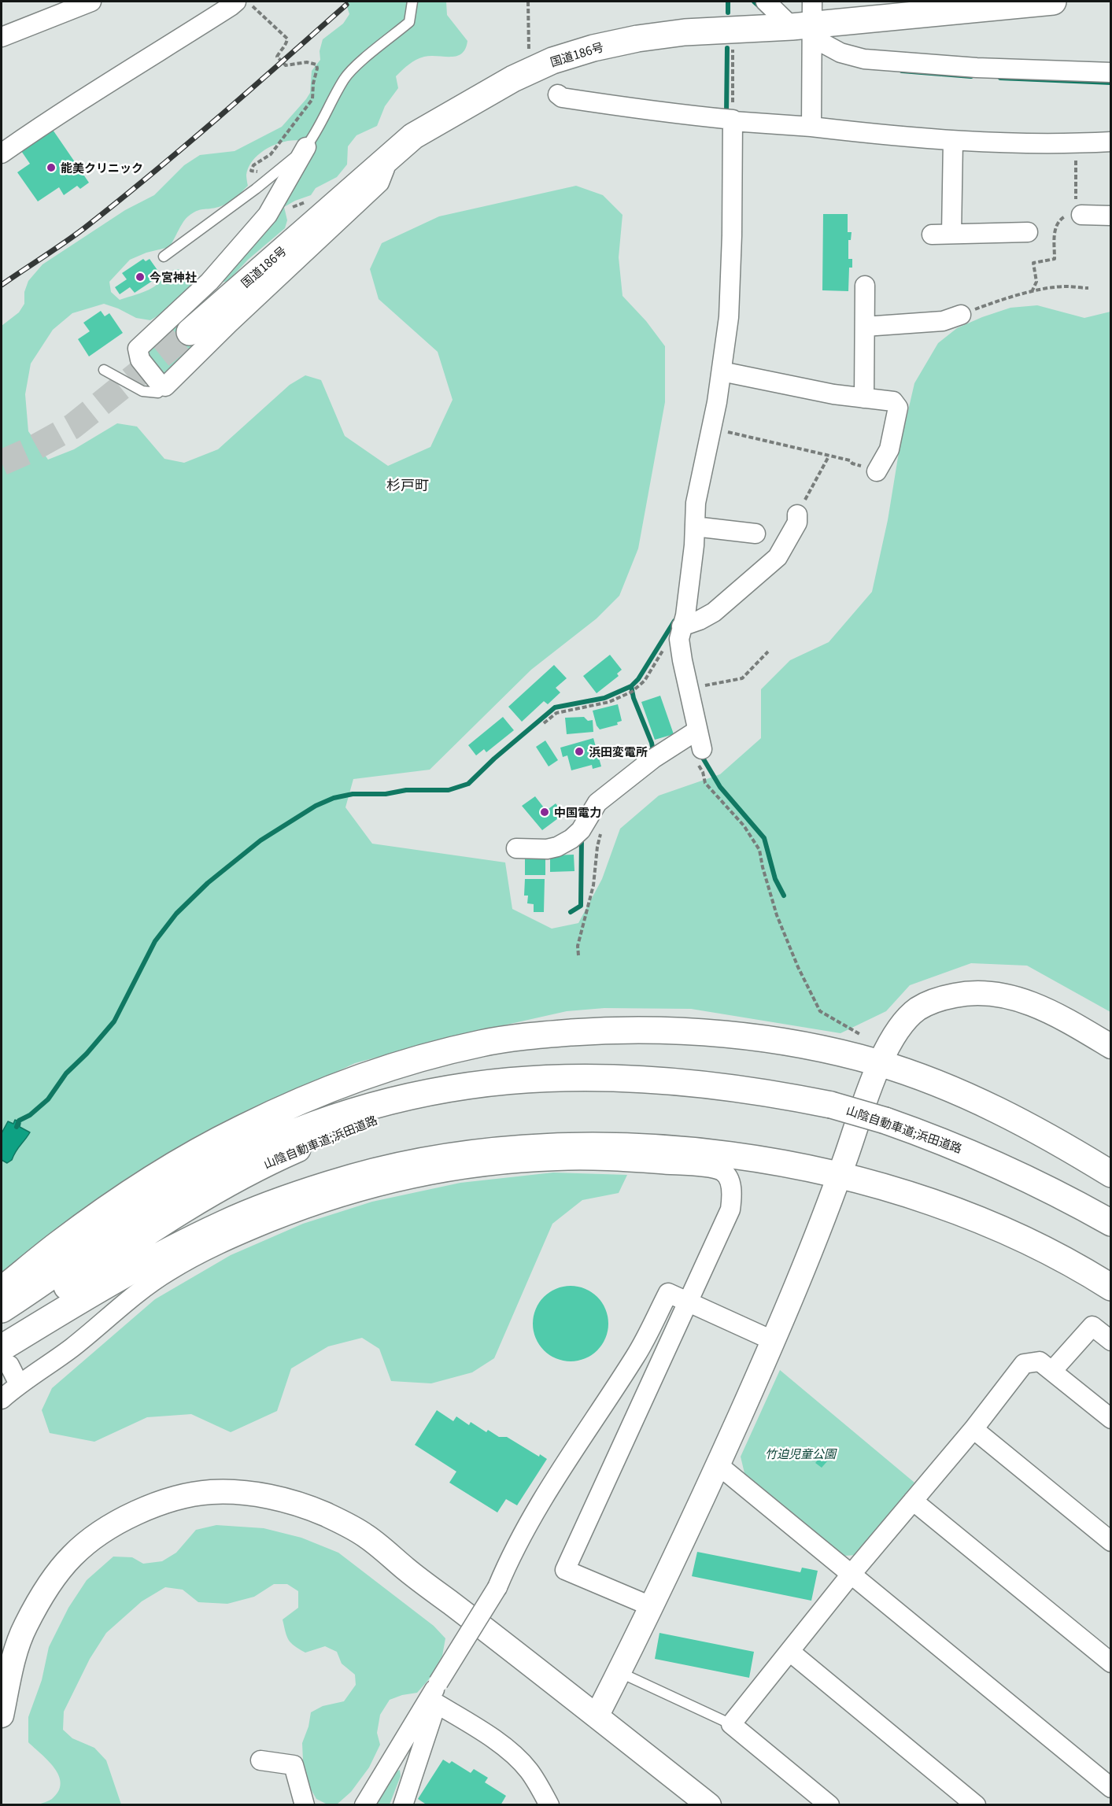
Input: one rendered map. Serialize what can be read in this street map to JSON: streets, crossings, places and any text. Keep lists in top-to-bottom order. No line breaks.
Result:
{"streets":{"highway":["国道186号","山陰自動車道;浜田道路"]},"districts":["杉戸町"],"parks":["竹迫児童公園"],"places":["能美クリニック","今宮神社","浜田変電所","中国電力"]}
